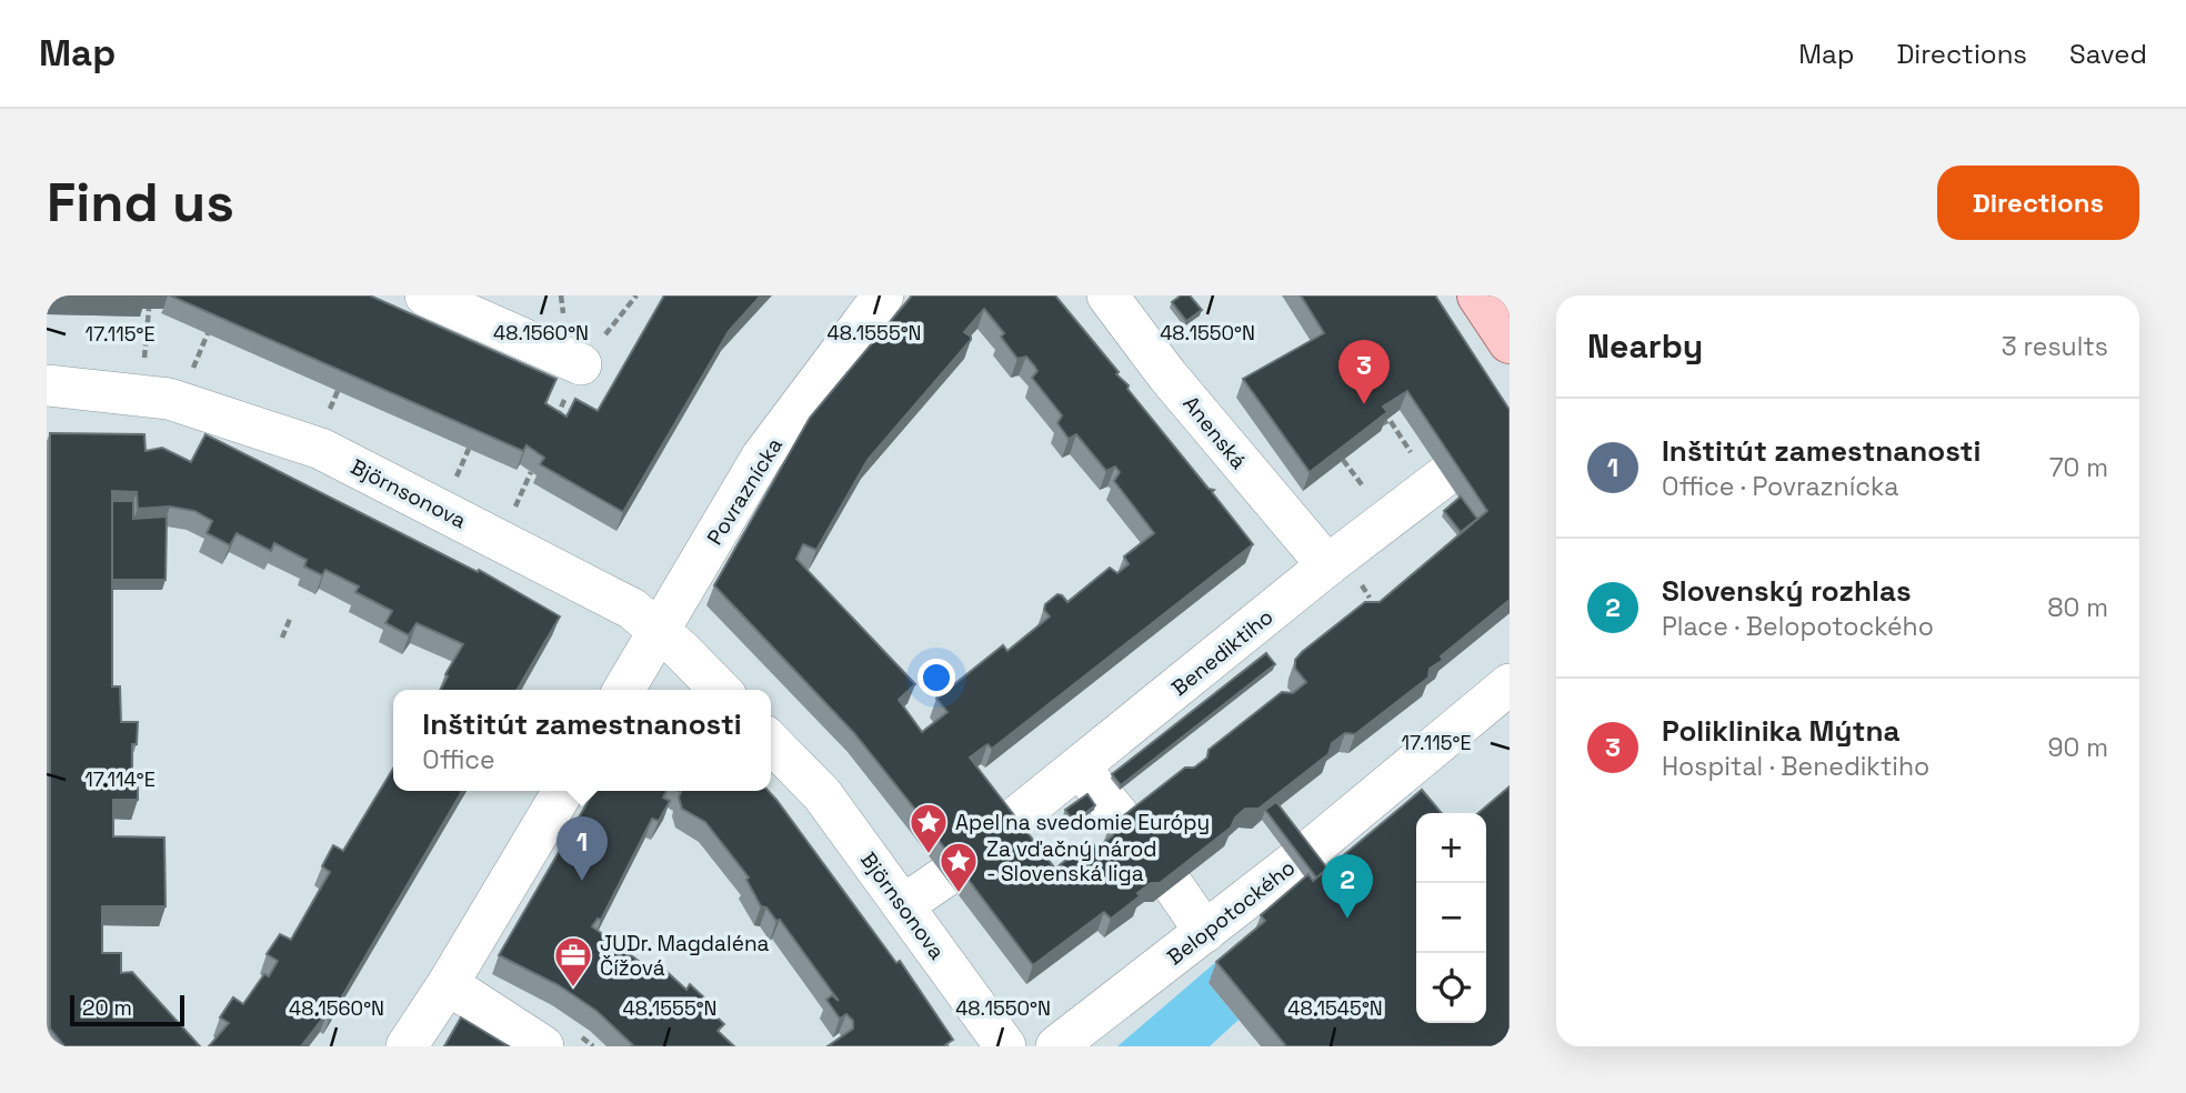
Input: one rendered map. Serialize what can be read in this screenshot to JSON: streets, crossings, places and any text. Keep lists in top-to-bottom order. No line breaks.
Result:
{"streets":{"street":["Anenská","Povraznícka","Björnsonova","Benediktiho","Belopotockého"]},"crossings":[["Anenská","Benediktiho"],["Povraznícka","Björnsonova"]],"places":{"place":["Apel na svedomie Európy","Za vďačný národ - Slovenská liga"],"office":["JUDr. Magdaléna Čížová"]},"scale_bar":"20 m","page":{"header":"Map","nav":["Map","Directions","Saved"],"buttons":"Directions","title":"Find us","heading":["Nearby","3 results"],"pins":["3","1","2"],"list":[{"mark":"1","name":"Inštitút zamestnanosti","note":"Office · Povraznícka","value":"70 m"},{"mark":"2","name":"Slovenský rozhlas","note":"Place · Belopotockého","value":"80 m"},{"mark":"3","name":"Poliklinika Mýtna","note":"Hospital · Benediktiho","value":"90 m"}],"popup":["Inštitút zamestnanosti","Office"],"map_buttons":["+","−"],"scale":"20 m"},"coordinates":["48.1560°N","48.1555°N","48.1550°N","17.115°E","17.114°E","48.1545°N"]}
